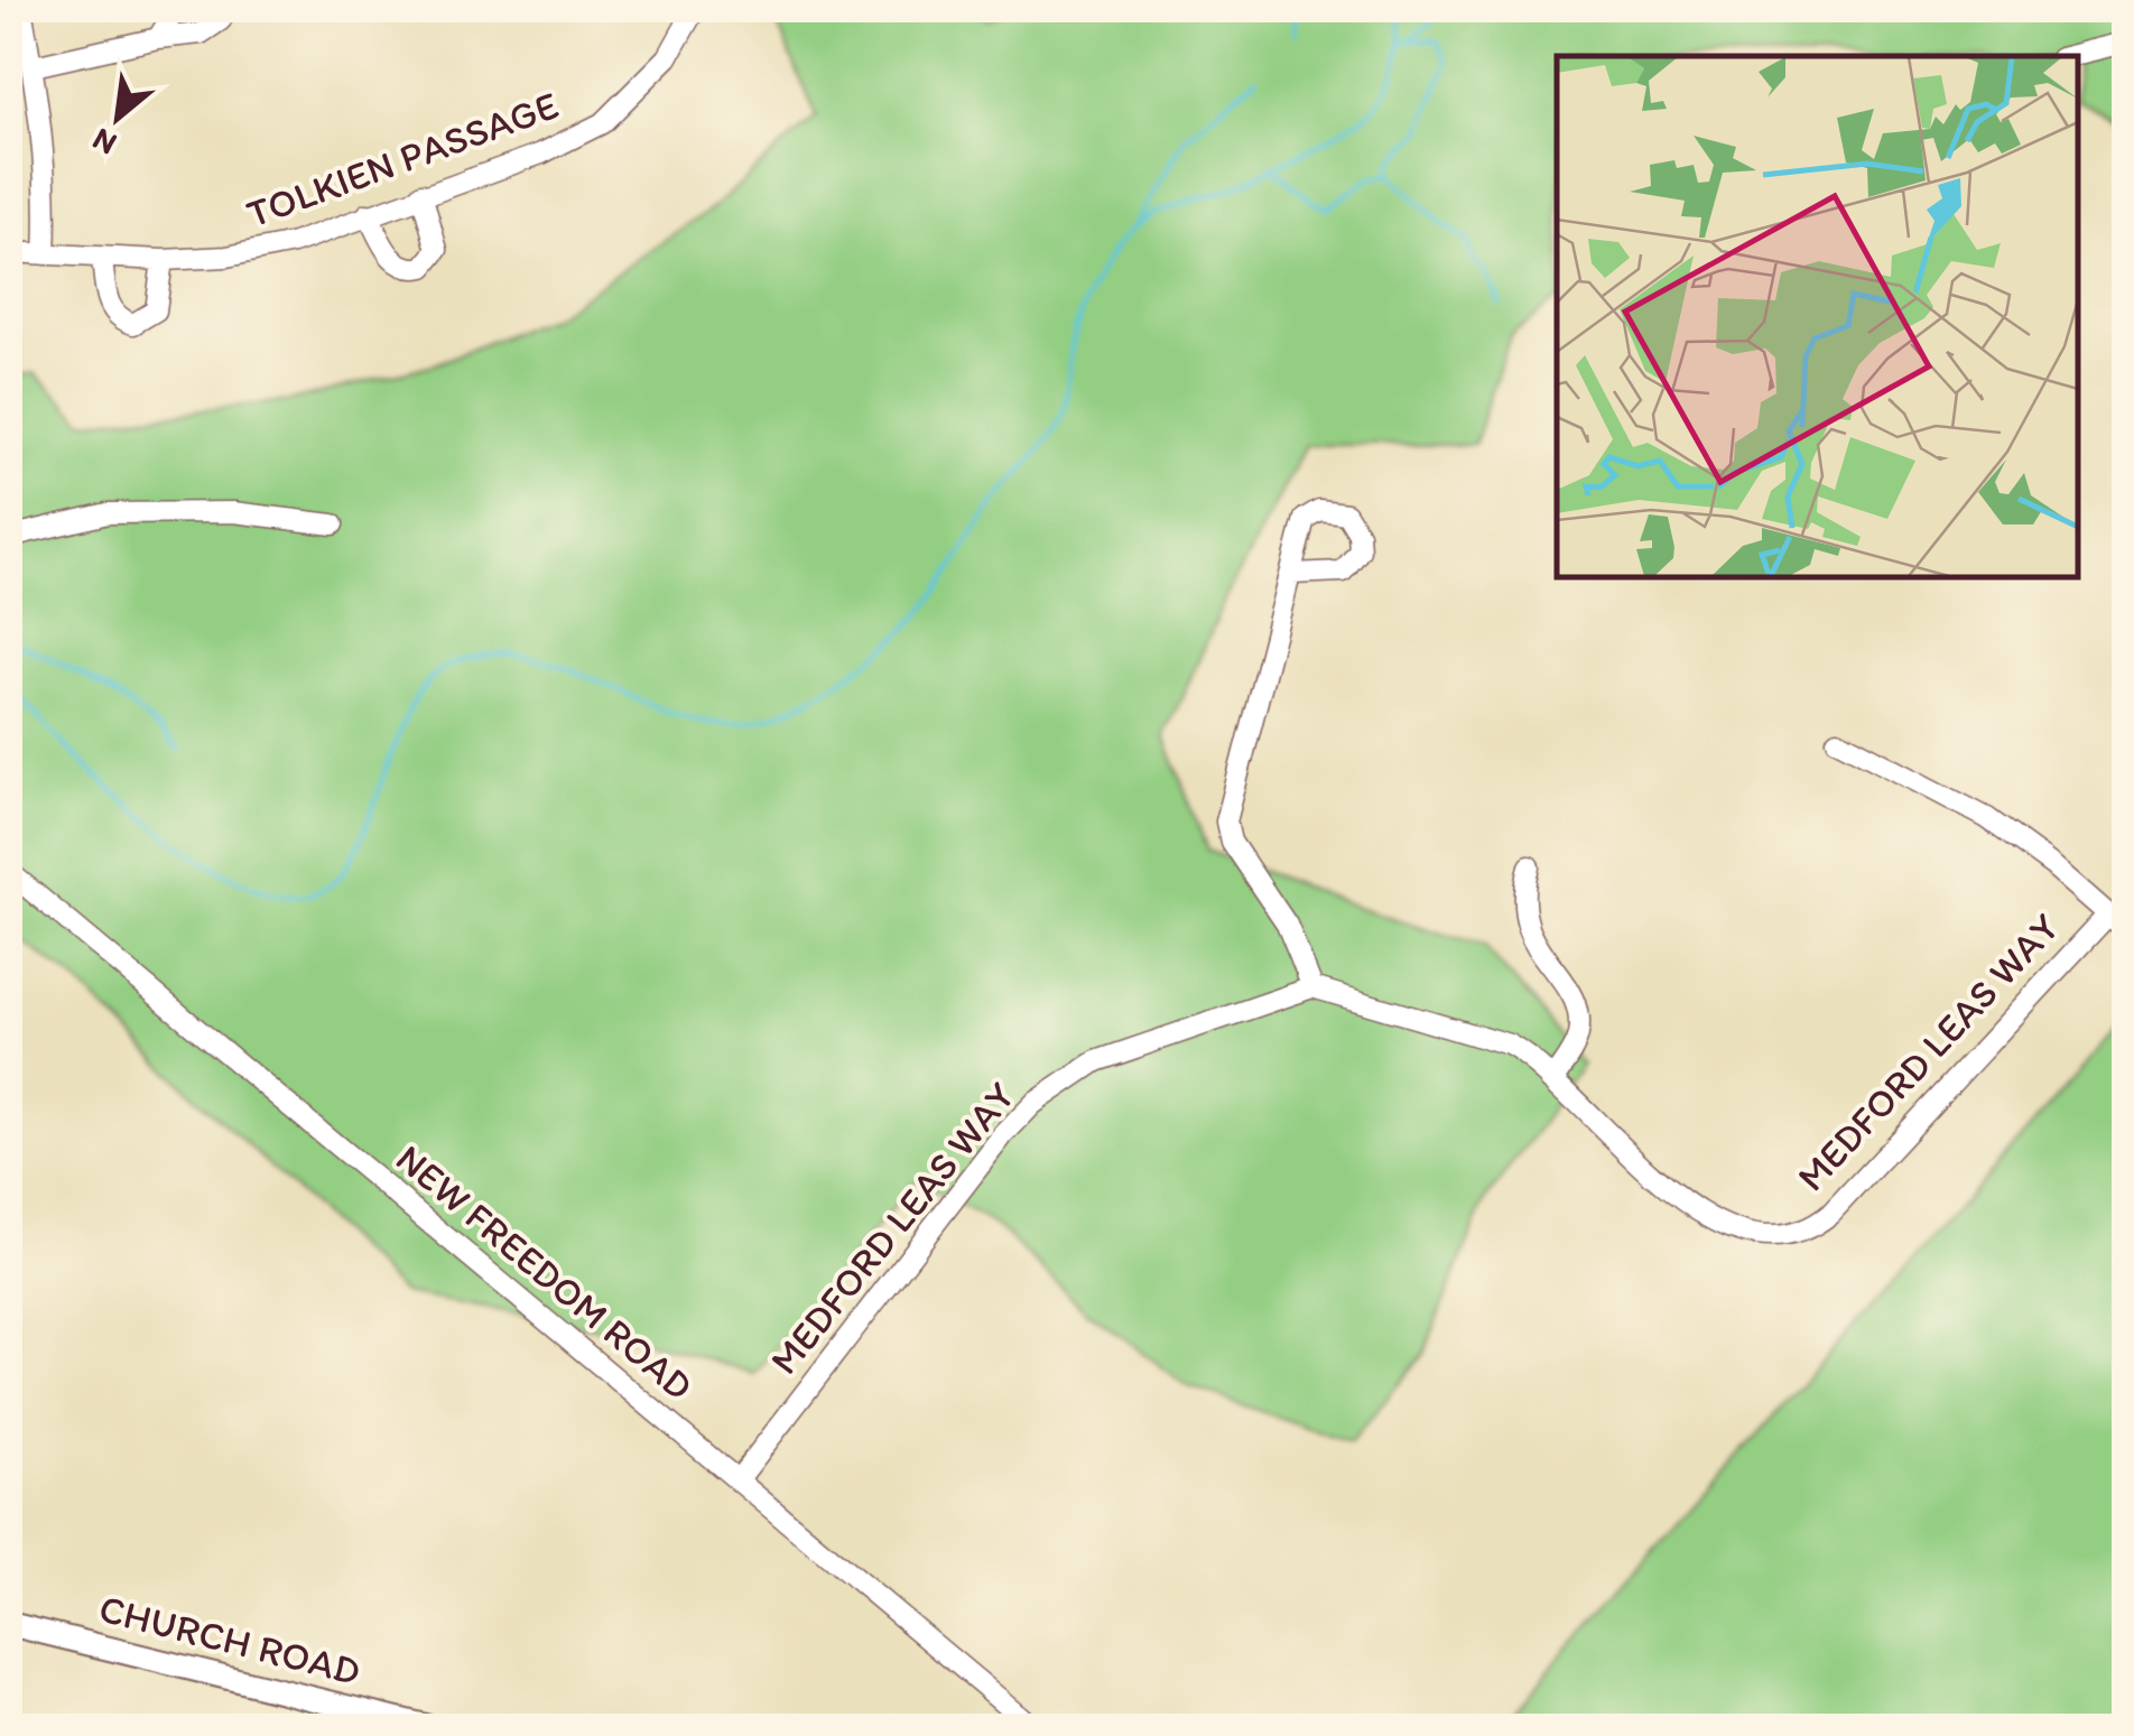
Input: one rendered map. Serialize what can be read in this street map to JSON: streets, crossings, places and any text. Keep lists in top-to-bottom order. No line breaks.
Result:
{"streets":{"main road":["CHURCH ROAD"],"street":["TOLKIEN PASSAGE","MEDFORD LEAS WAY","NEW FREEDOM ROAD"]},"crossings":[["MEDFORD LEAS WAY","NEW FREEDOM ROAD"]],"north":"bottom left"}
